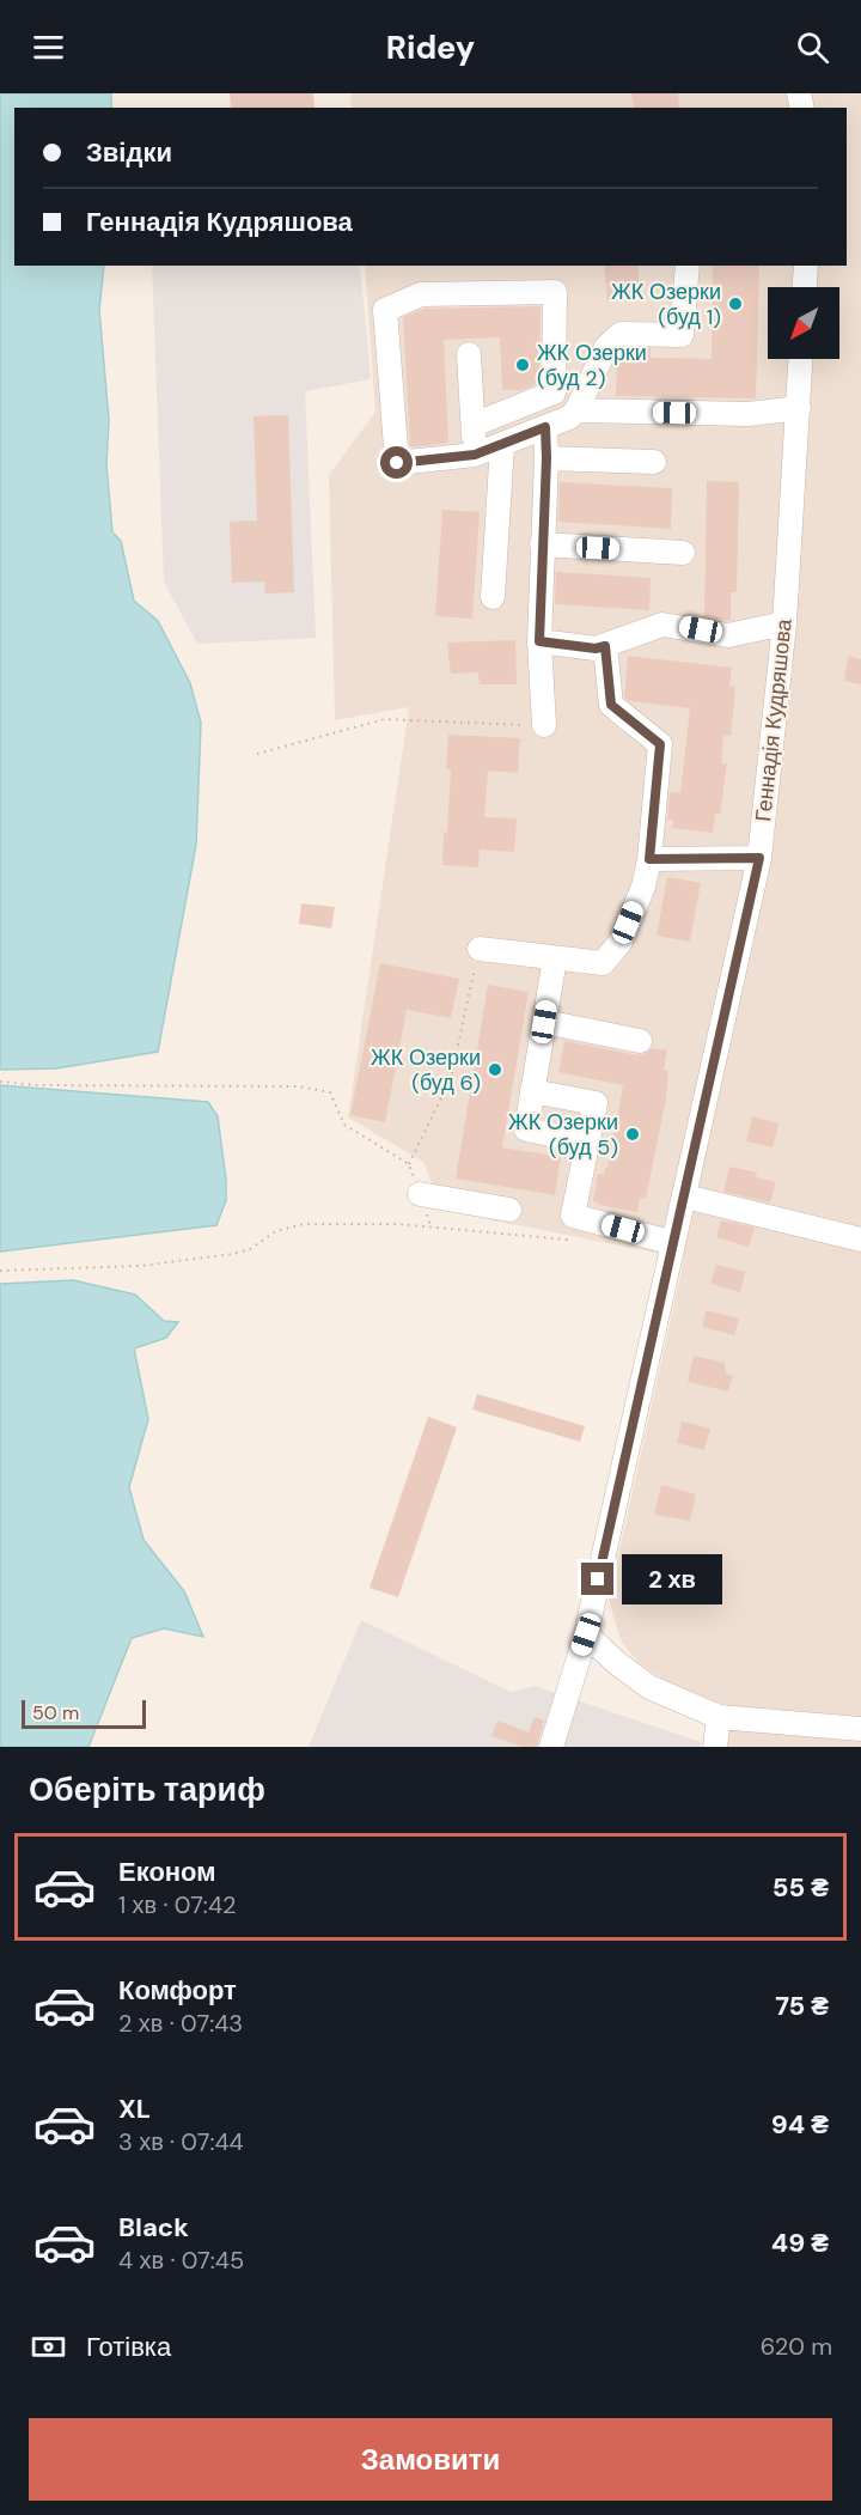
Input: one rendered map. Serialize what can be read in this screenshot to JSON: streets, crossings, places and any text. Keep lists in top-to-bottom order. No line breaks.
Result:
{"streets":{"street":["Геннадія Кудряшова"]},"places":["ЖК Озерки (буд 1)","ЖК Озерки (буд 2)","ЖК Озерки (буд 6)","ЖК Озерки (буд 5)"],"scale_bar":"50 m","north":"bottom left","page":{"header":"Ridey","banner":["Звідки","Геннадія Кудряшова"],"bubble":"2 хв","scale":"50 m","heading":"Оберіть тариф","list":[{"name":"Економ","note":"1 хв · 07:42","value":"55 ₴"},{"name":"Комфорт","note":"2 хв · 07:43","value":"75 ₴"},{"name":"XL","note":"3 хв · 07:44","value":"94 ₴"},{"name":"Black","note":"4 хв · 07:45","value":"49 ₴"}],"pay":["Готівка","620 m"],"buttons":"Замовити"}}
